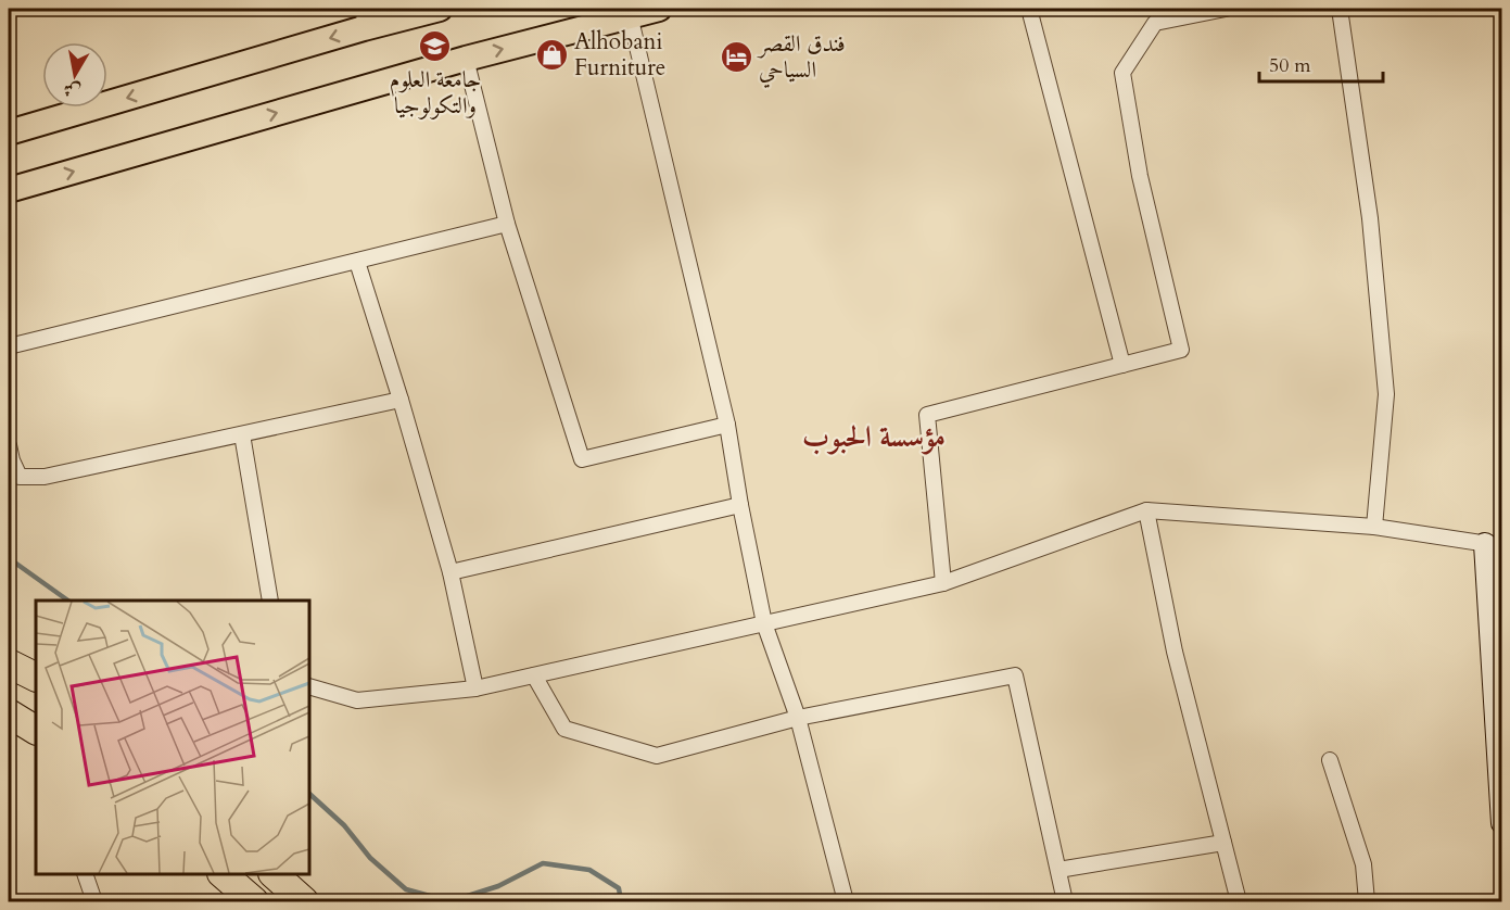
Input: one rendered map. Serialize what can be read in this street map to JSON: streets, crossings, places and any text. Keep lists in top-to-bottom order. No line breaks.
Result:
{"districts":["مؤسسة الحبوب"],"places":{"school or university":["جامعة العلوم والتكولوجيا"],"shop":["Alhobani Furniture"],"hotel":["فندق القصر السياحي"]},"scale_bar":"50 m","north":"bottom"}
